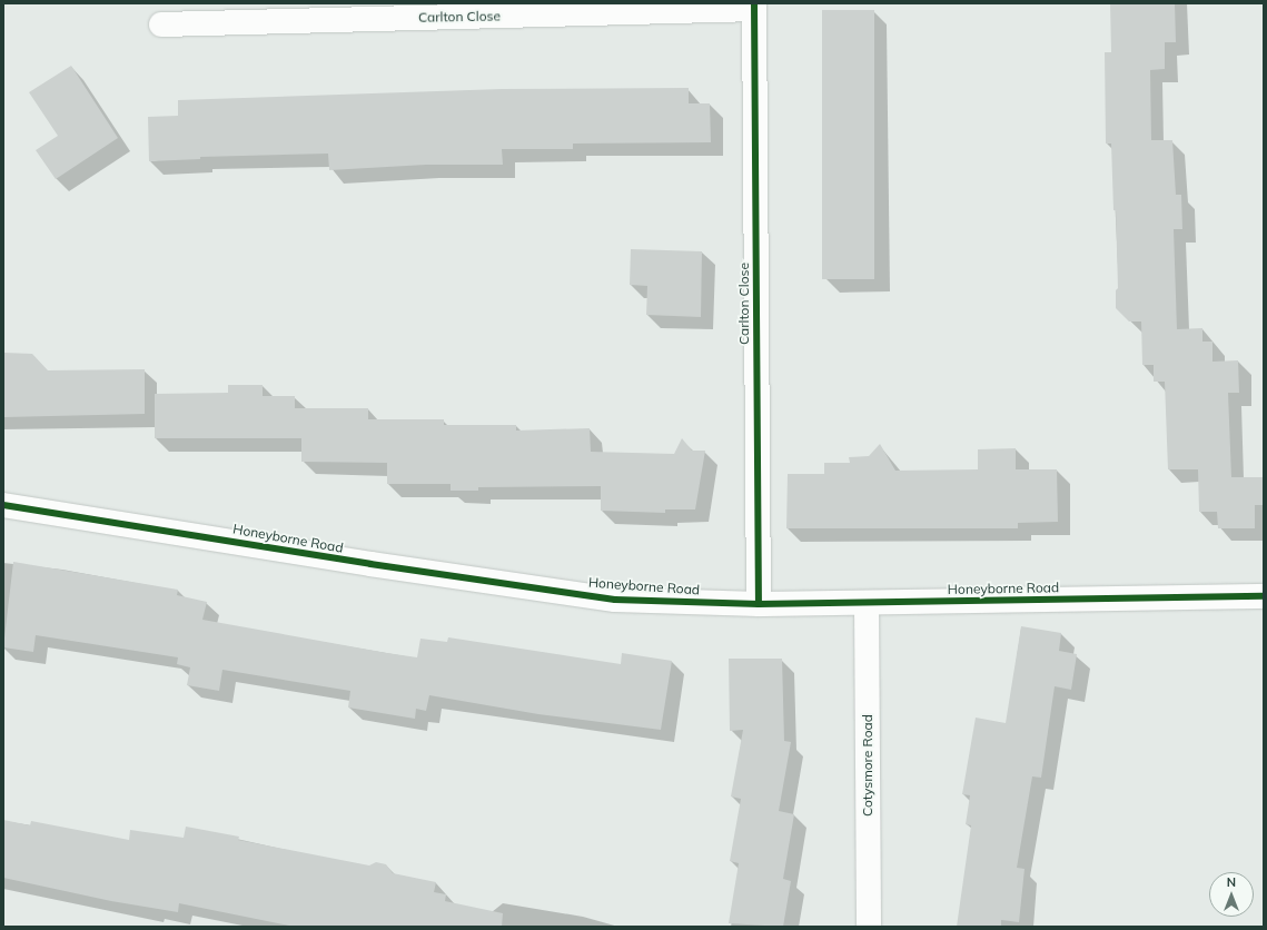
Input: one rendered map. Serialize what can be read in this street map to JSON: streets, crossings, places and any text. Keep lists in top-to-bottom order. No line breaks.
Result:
{"streets":{"street":["Carlton Close","Honeyborne Road","Cotysmore Road"]},"crossings":[["Carlton Close","Honeyborne Road"],["Honeyborne Road","Cotysmore Road"]],"north":"top"}
